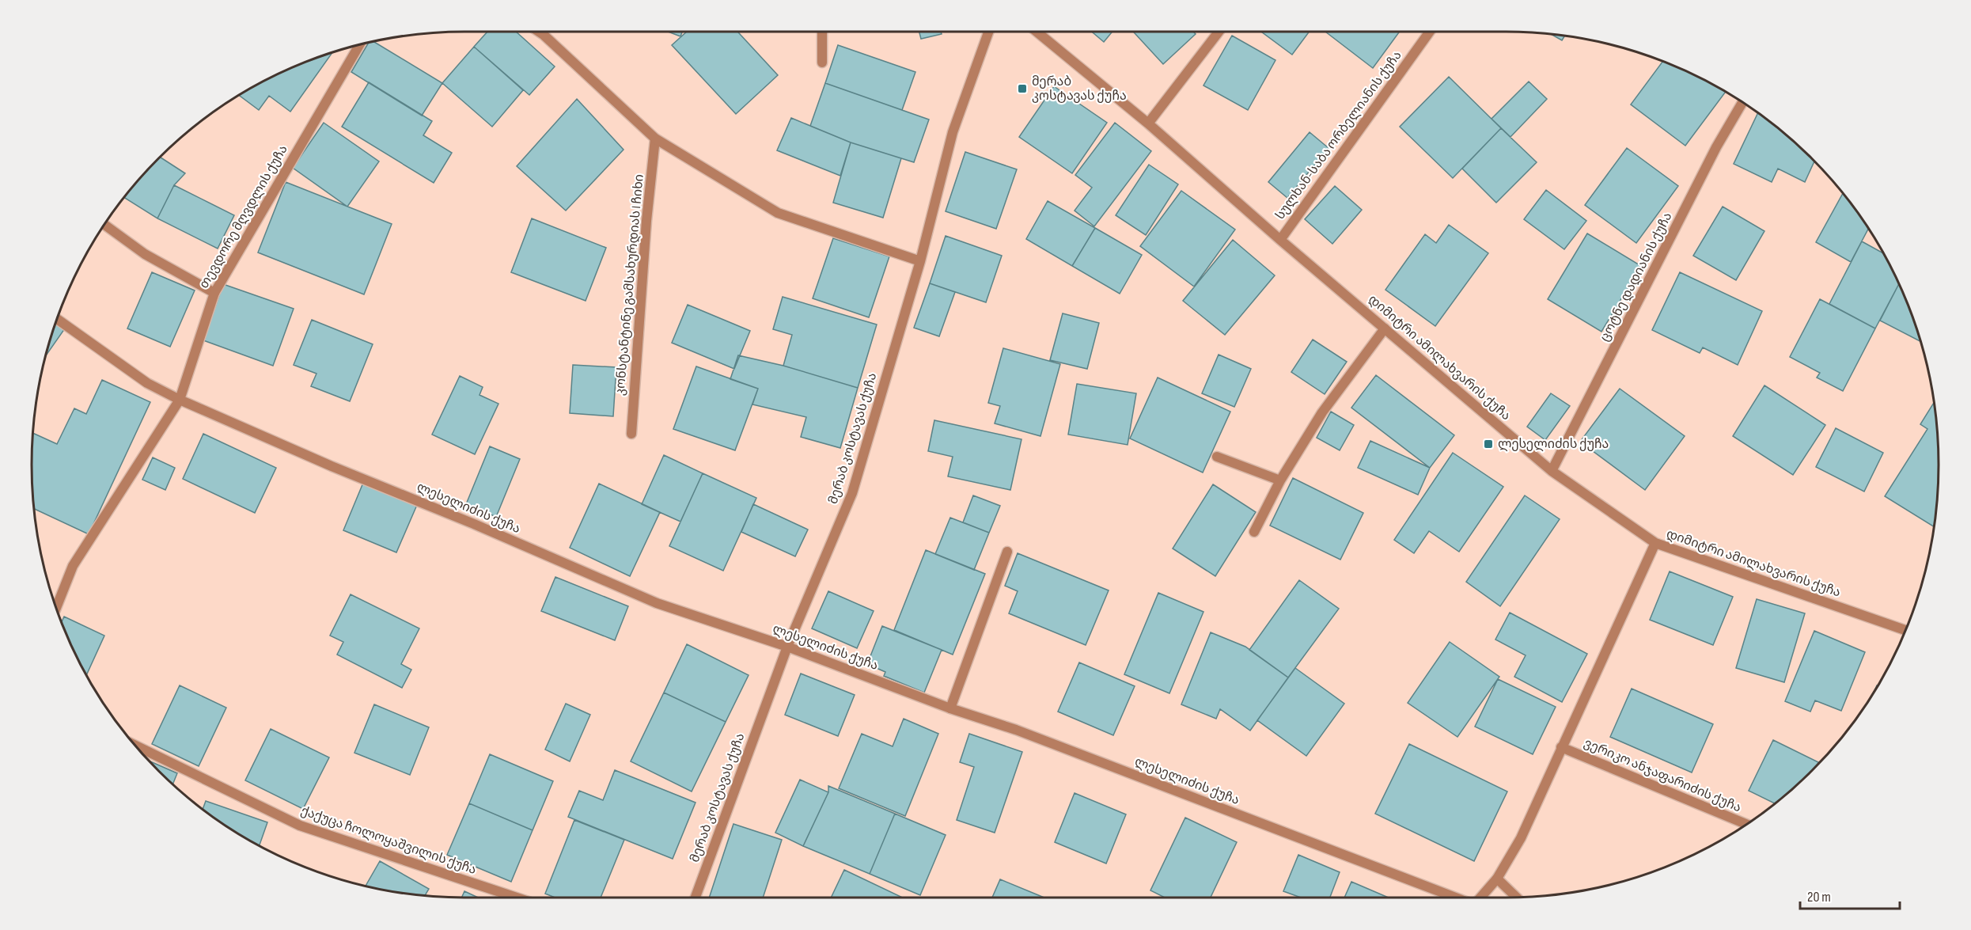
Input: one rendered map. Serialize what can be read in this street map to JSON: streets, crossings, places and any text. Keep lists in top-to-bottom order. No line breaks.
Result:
{"streets":{"street":["სულხან-საბა ორბელიანის ქუჩა","თევდორე მღვდლის ქუჩა","ცოტნე დადიანის ქუჩა","კონსტანტინე გამსახურდიას I ჩიხი","დიმიტრი ამილახვარის ქუჩა","მერაბ კოსტავას ქუჩა","ლესელიძის ქუჩა","ვერიკო ანჯაფარიძის ქუჩა","ქაქუცა ჩოლოყაშვილის ქუჩა"]},"crossings":[["სულხან-საბა ორბელიანის ქუჩა","დიმიტრი ამილახვარის ქუჩა"],["თევდორე მღვდლის ქუჩა","ლესელიძის ქუჩა"],["ცოტნე დადიანის ქუჩა","დიმიტრი ამილახვარის ქუჩა"],["მერაბ კოსტავას ქუჩა","ლესელიძის ქუჩა"]],"places":{"transit":["მერაბ კოსტავას ქუჩა","ლესელიძის ქუჩა"]},"scale_bar":"20 m"}
